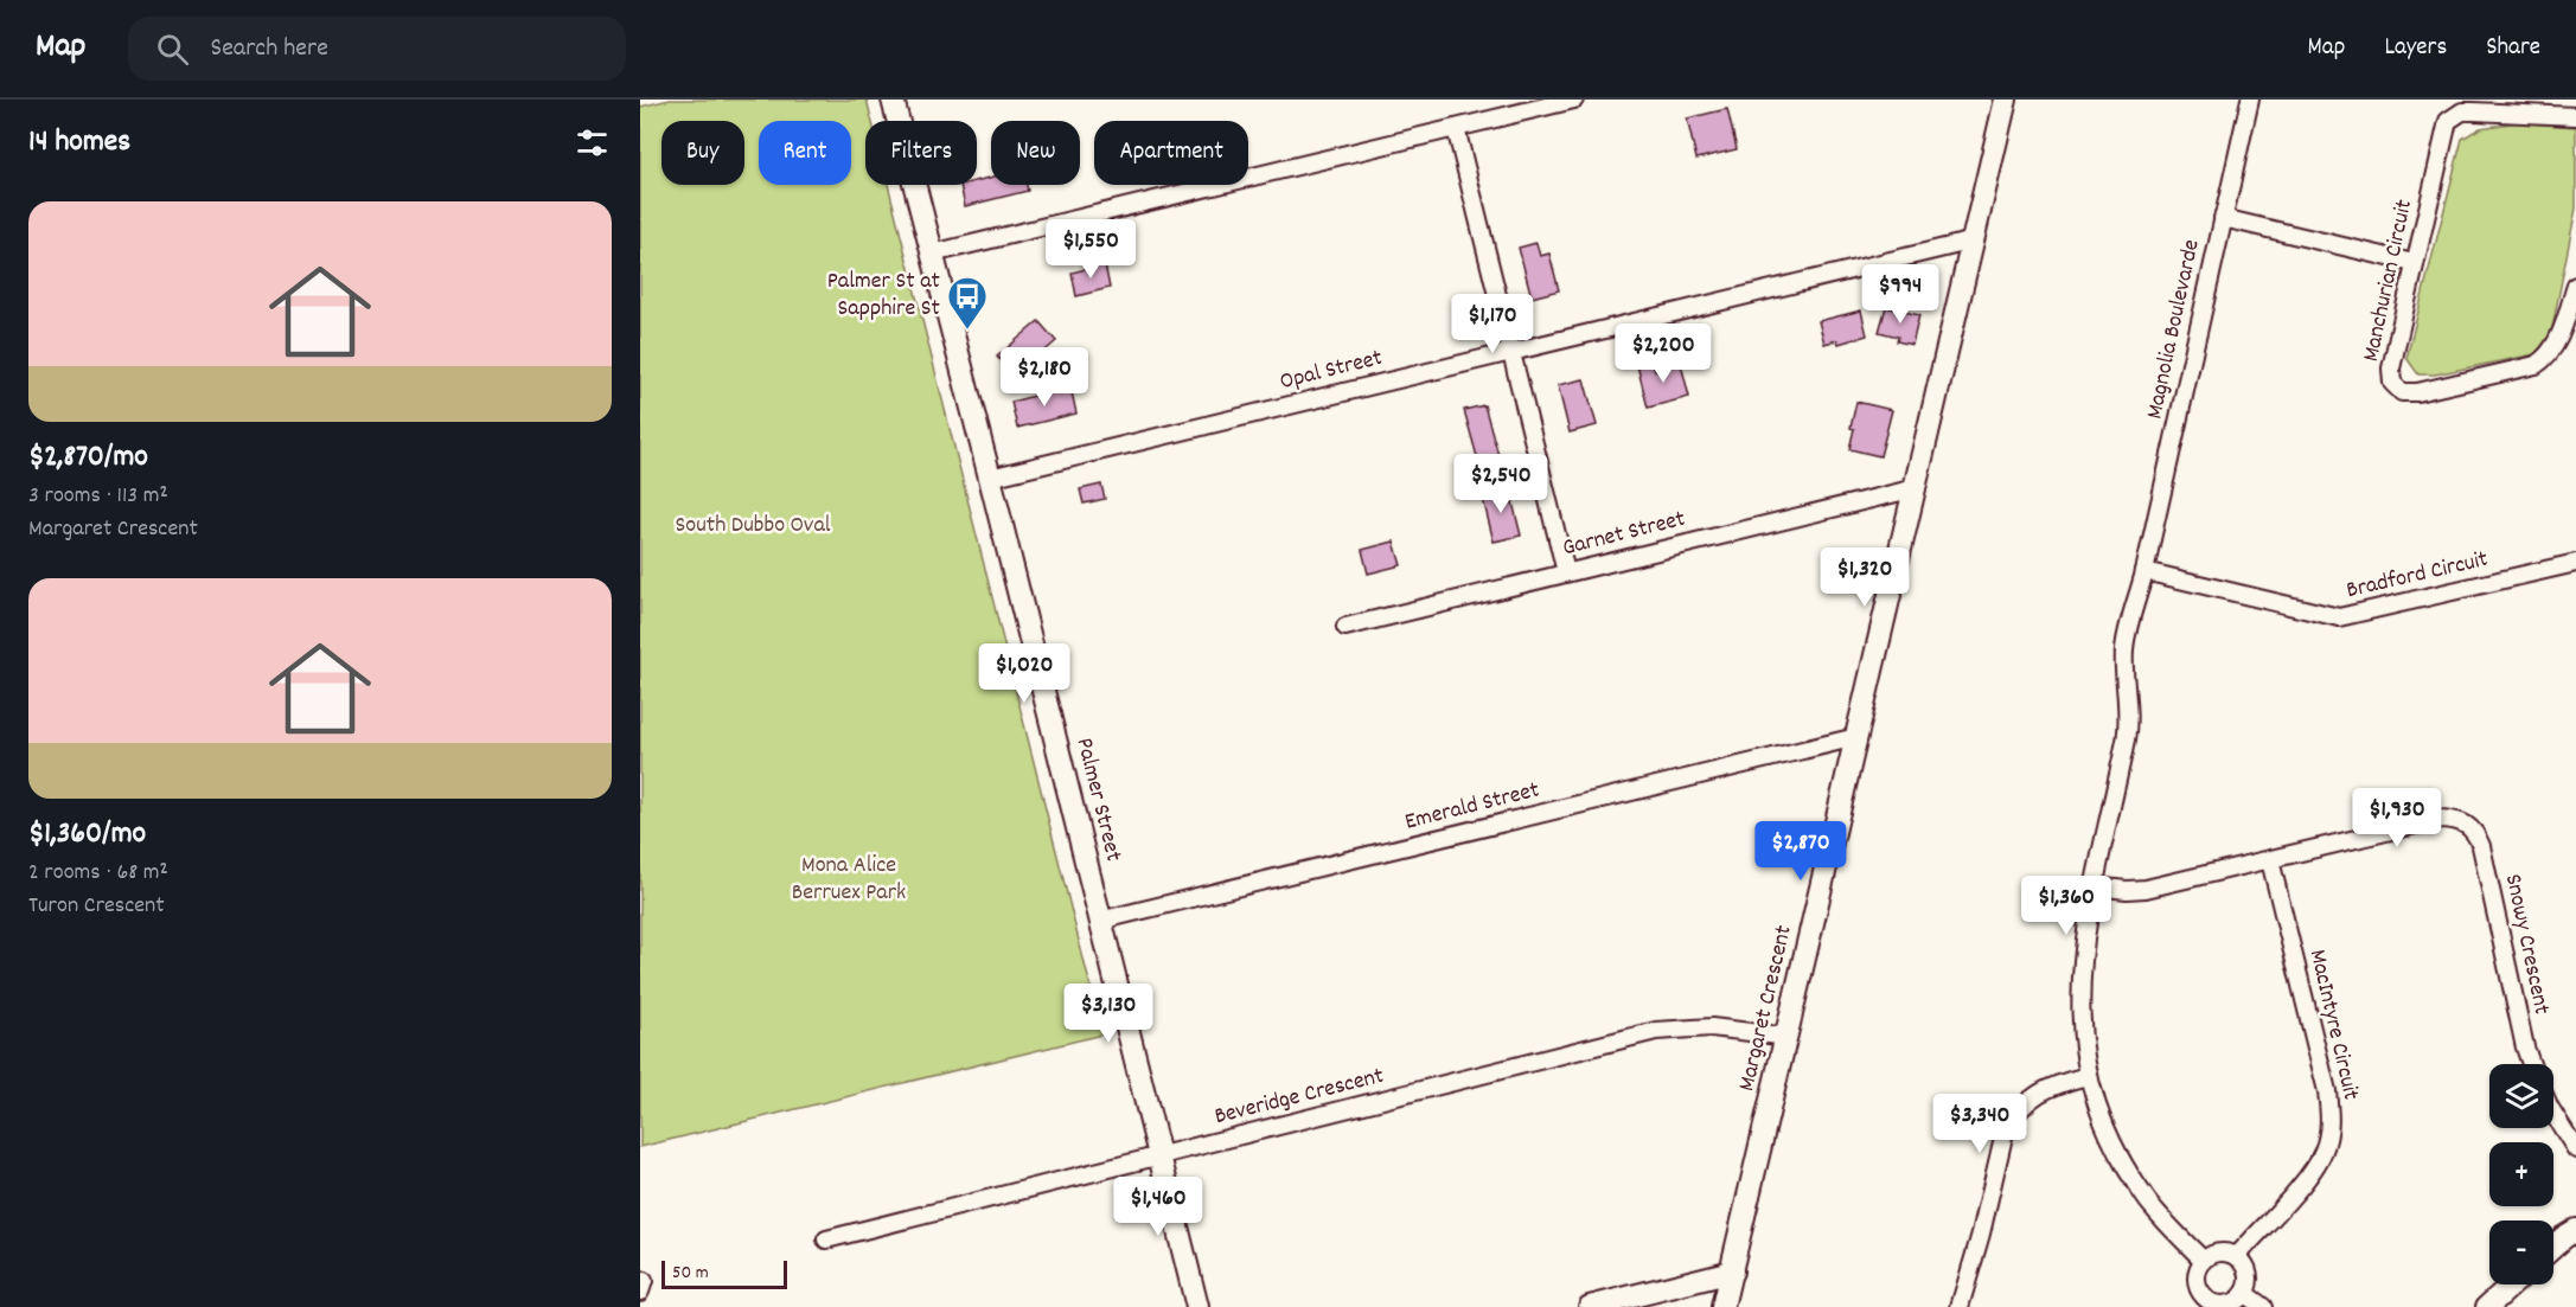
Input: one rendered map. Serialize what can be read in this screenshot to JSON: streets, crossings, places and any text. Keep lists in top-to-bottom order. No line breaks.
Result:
{"streets":{"street":["Manchurian Circuit","Magnolia Boulevarde","Opal Street","Garnet Street","Bradford Circuit","Palmer Street","Emerald Street","Snowy Crescent","Margaret Crescent","MacIntyre Circuit","Beveridge Crescent"]},"crossings":[["Magnolia Boulevarde","Bradford Circuit"],["Magnolia Boulevarde","Snowy Crescent"],["Magnolia Boulevarde","MacIntyre Circuit"],["Opal Street","Palmer Street"],["Opal Street","Margaret Crescent"],["Garnet Street","Margaret Crescent"],["Palmer Street","Emerald Street"],["Palmer Street","Beveridge Crescent"],["Emerald Street","Margaret Crescent"],["Snowy Crescent","MacIntyre Circuit"],["Margaret Crescent","Beveridge Crescent"]],"parks":["South Dubbo Oval","Mona Alice Berruex Park"],"places":{"bus stop":["Palmer St at Sapphire St"]},"scale_bar":"50 m","page":{"header":"Map","search":"Search here","nav":["Map","Layers","Share"],"heading":"14 homes","chip":["Buy","Rent","Filters","New","Apartment"],"list":[{"name":"$2,870/mo","note":"3 rooms · 113 m² · Margaret Crescent"},{"name":"$1,360/mo","note":"2 rooms · 68 m² · Turon Crescent"}],"price":["$1,550","$994","$1,170","$2,200","$2,180","$2,540","$1,320","$1,020","$1,930","$2,870","$1,360","$3,130","$3,340","$1,460"],"map_buttons":["+","−"],"scale":"50 m"}}
